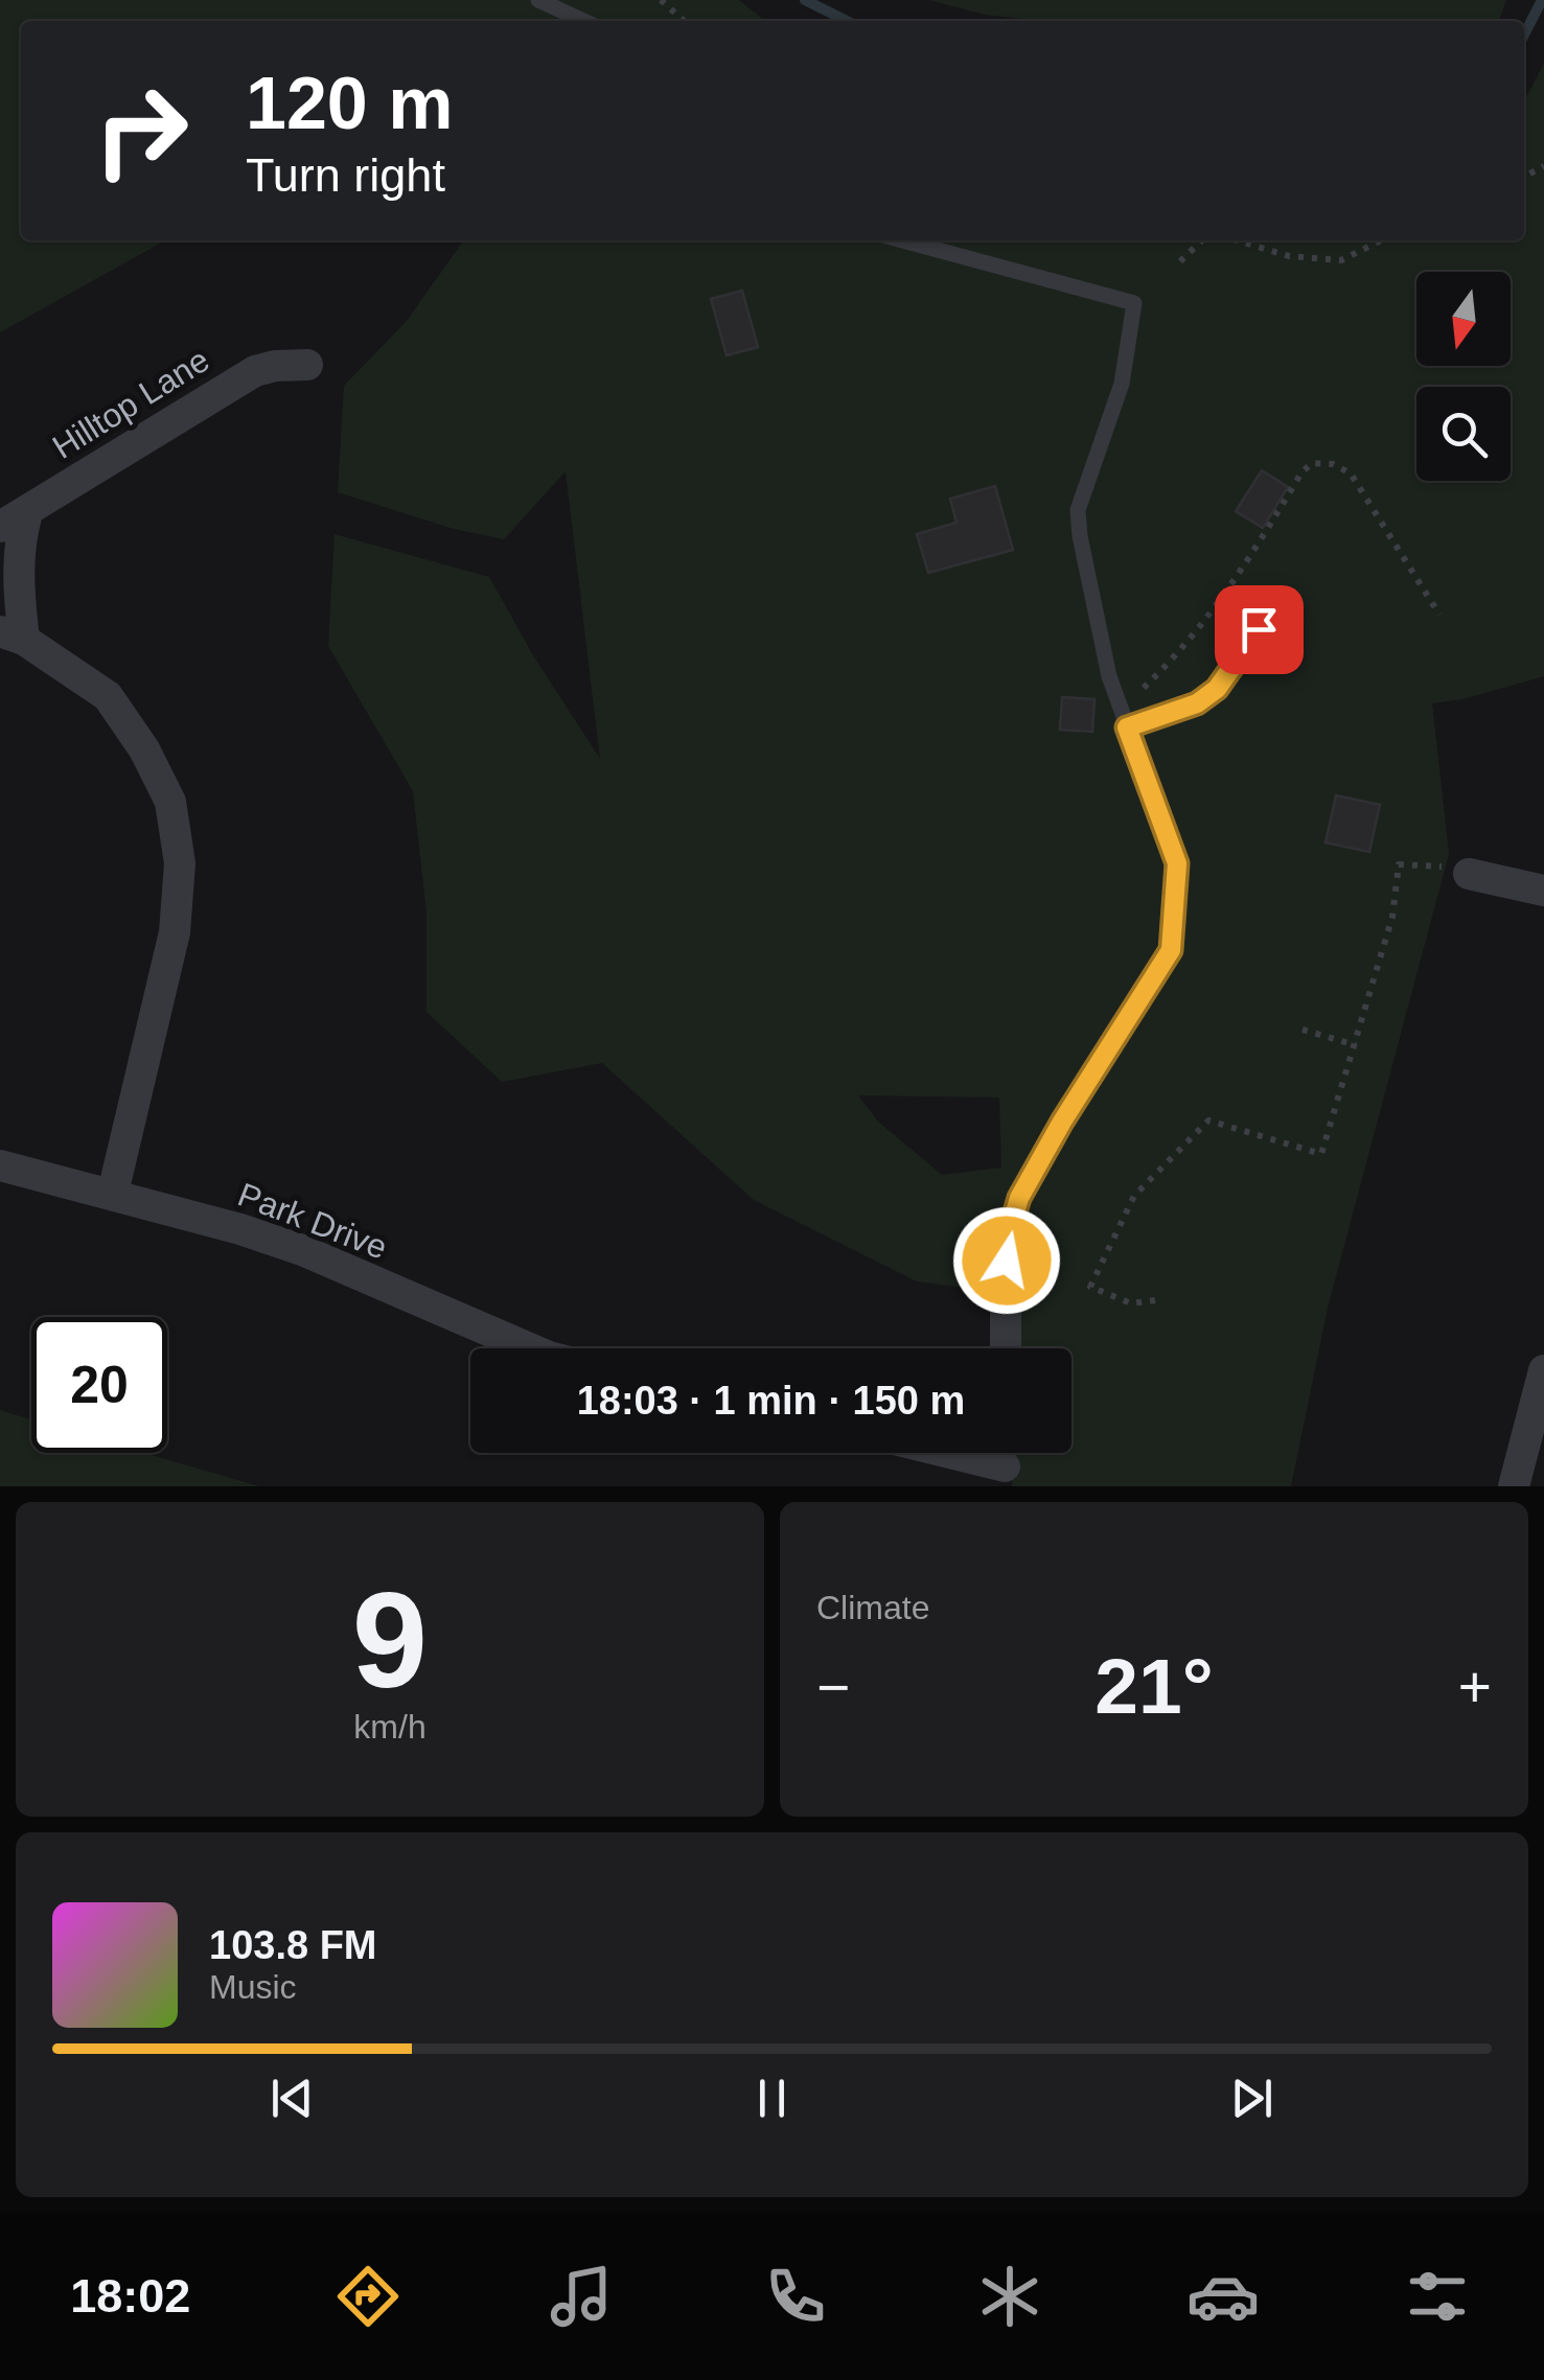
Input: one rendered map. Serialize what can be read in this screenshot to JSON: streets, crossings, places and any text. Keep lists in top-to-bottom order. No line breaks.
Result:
{"streets":{"street":["Hilltop Lane","Park Drive"]},"north":"bottom","page":{"turn":["120 m","Turn right"],"limit":"20","trip":"18:03 · 1 min · 150 m","tile":[["9","km/h"],"Climate"],"heat":["−","21°","+"],"song":["103.8 FM","Music"],"tabs":"18:02"}}
